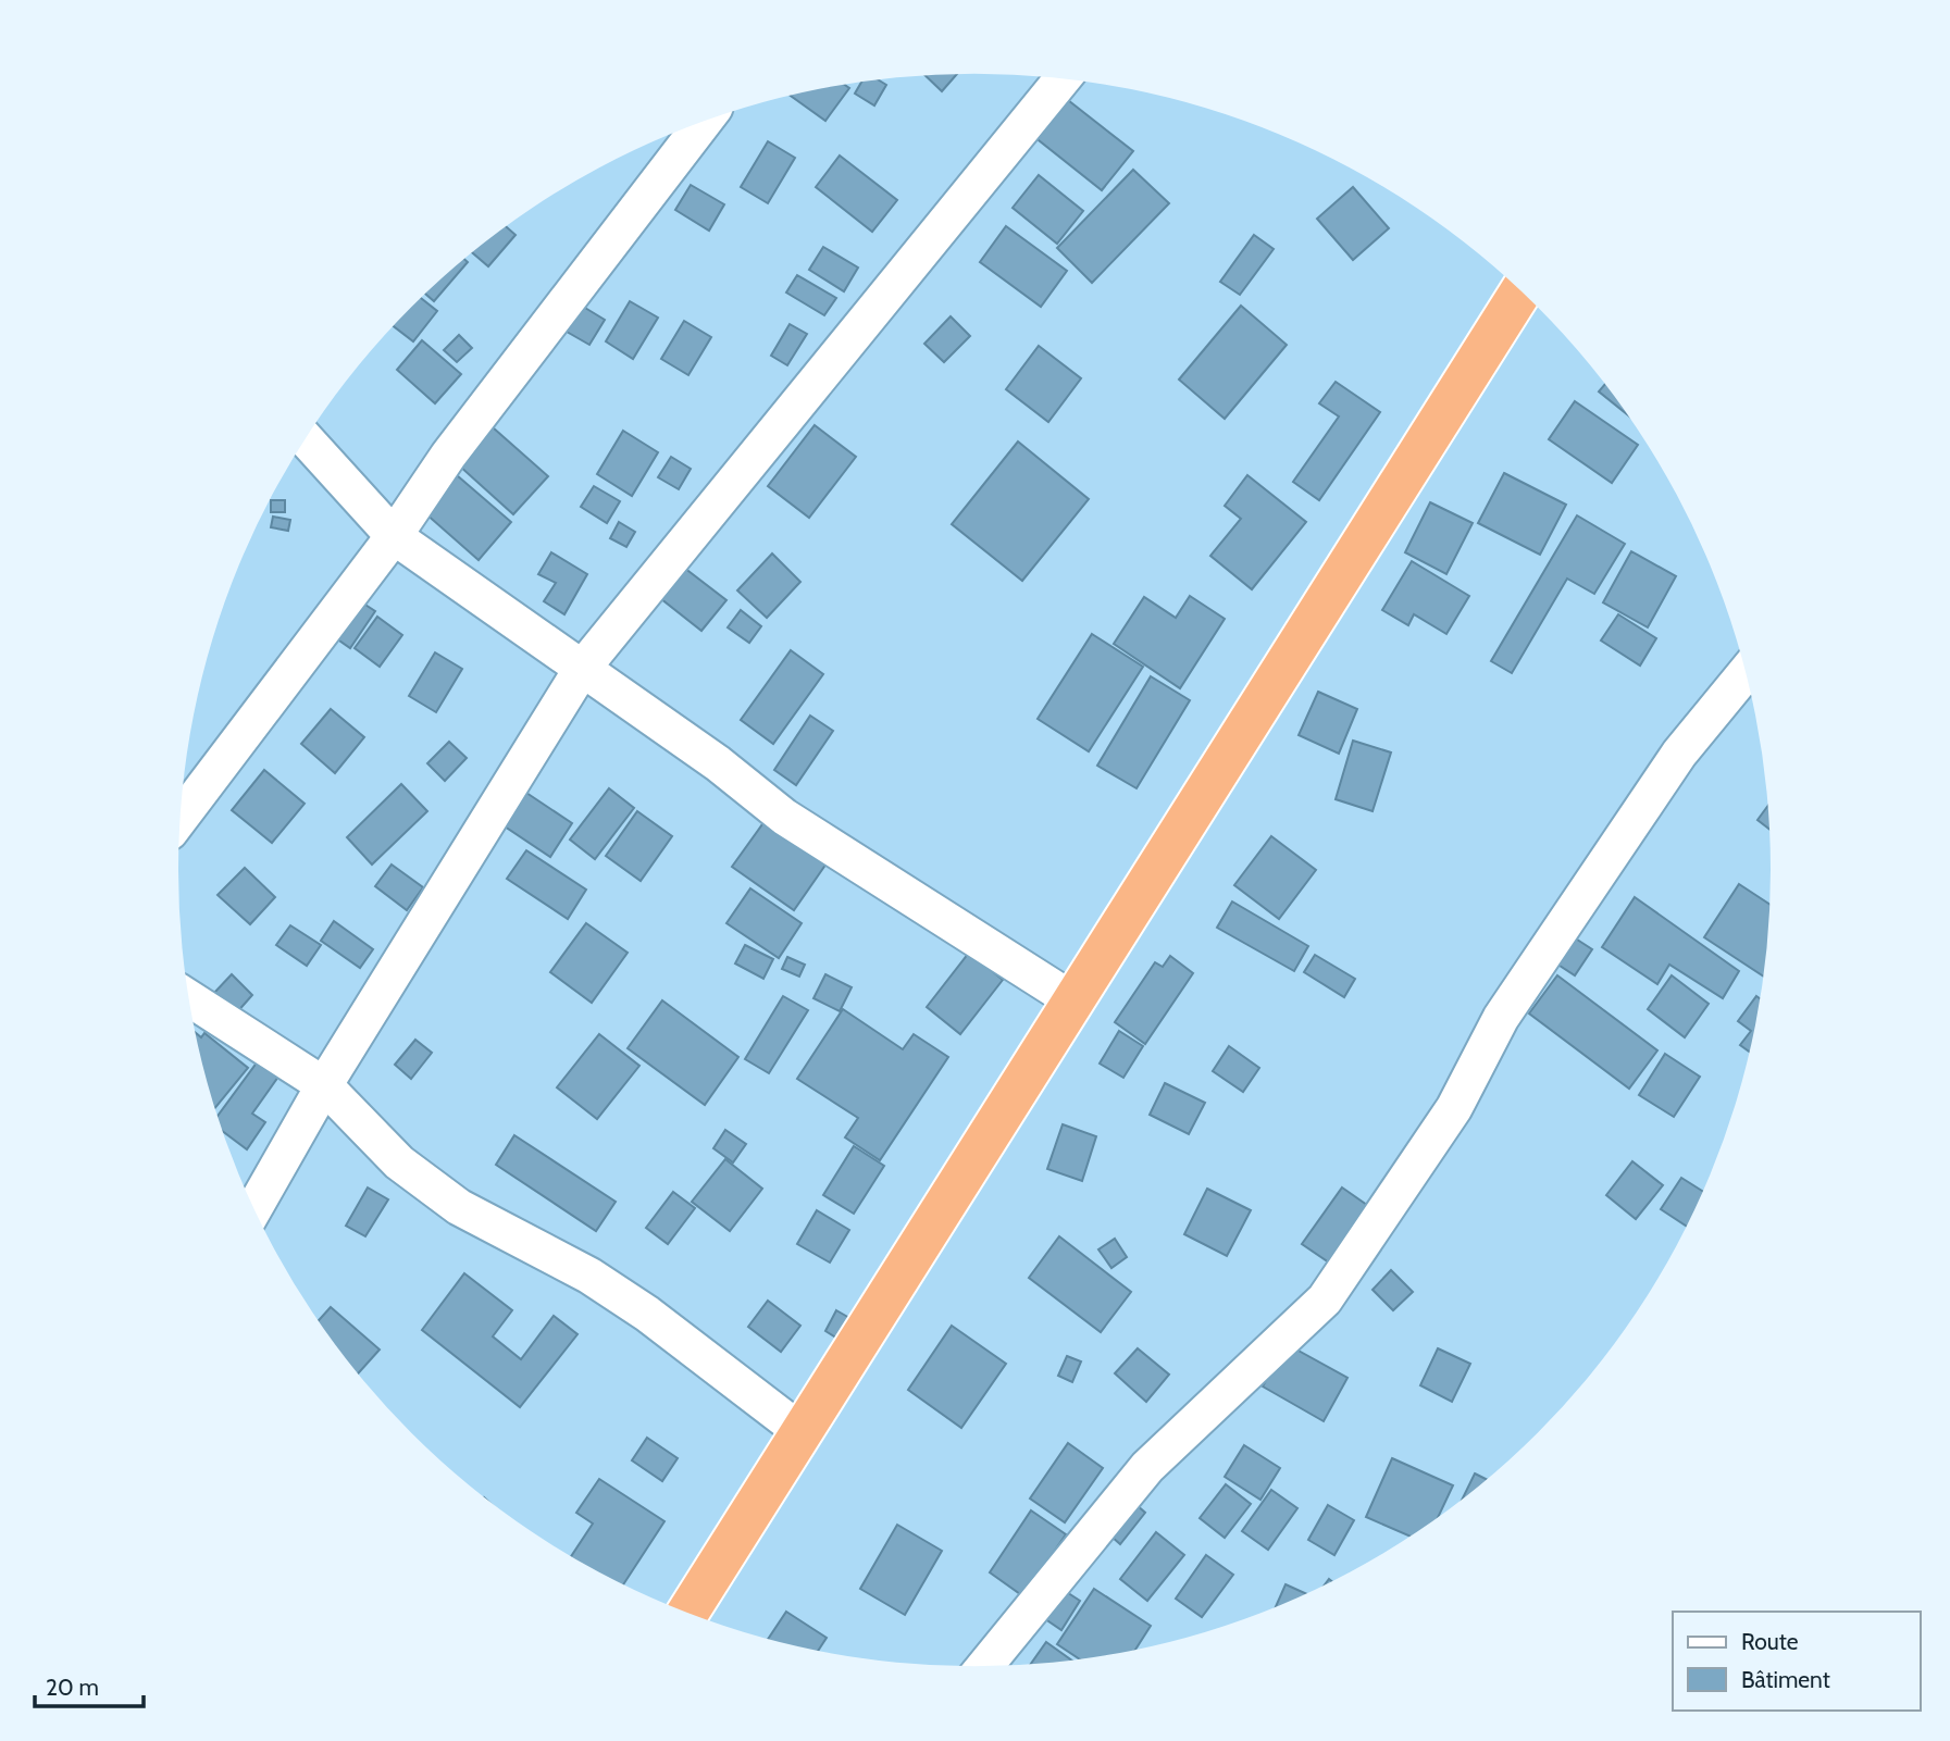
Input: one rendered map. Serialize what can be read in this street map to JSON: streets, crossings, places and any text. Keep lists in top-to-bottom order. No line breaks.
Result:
{"legend":["Route","Bâtiment"],"scale_bar":"20 m"}
